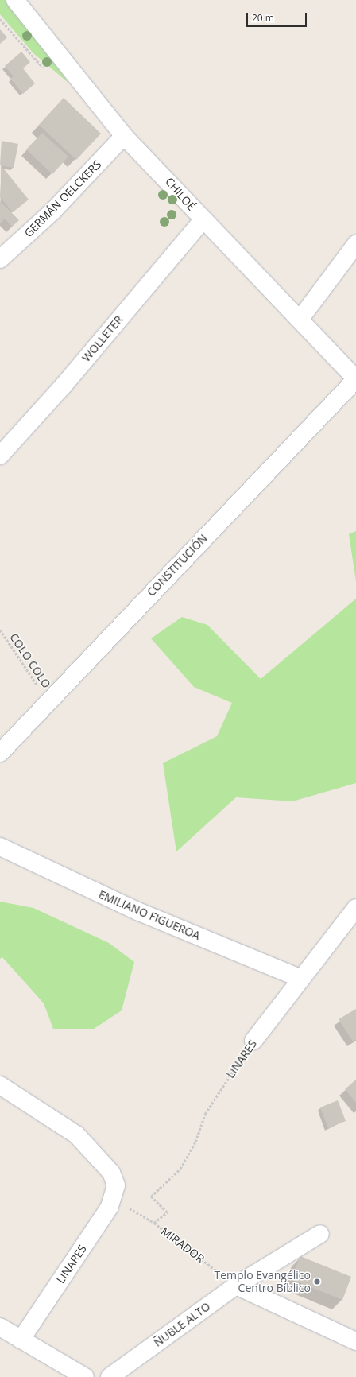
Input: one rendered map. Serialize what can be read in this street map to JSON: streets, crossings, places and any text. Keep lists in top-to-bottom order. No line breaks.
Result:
{"streets":{"street":["CHILOÉ","GERMÁN OELCKERS","WOLLETER","CONSTITUCIÓN","EMILIANO FIGUEROA","LINARES","ÑUBLE ALTO"],"path":["COLO COLO","MIRADOR"]},"crossings":[["CHILOÉ","GERMÁN OELCKERS"],["CHILOÉ","WOLLETER"],["CHILOÉ","CONSTITUCIÓN"],["CONSTITUCIÓN","COLO COLO"],["EMILIANO FIGUEROA","LINARES"],["LINARES","MIRADOR"],["MIRADOR","ÑUBLE ALTO"]],"places":["Templo Evangélico Centro Bíblico"],"scale_bar":"20 m"}
